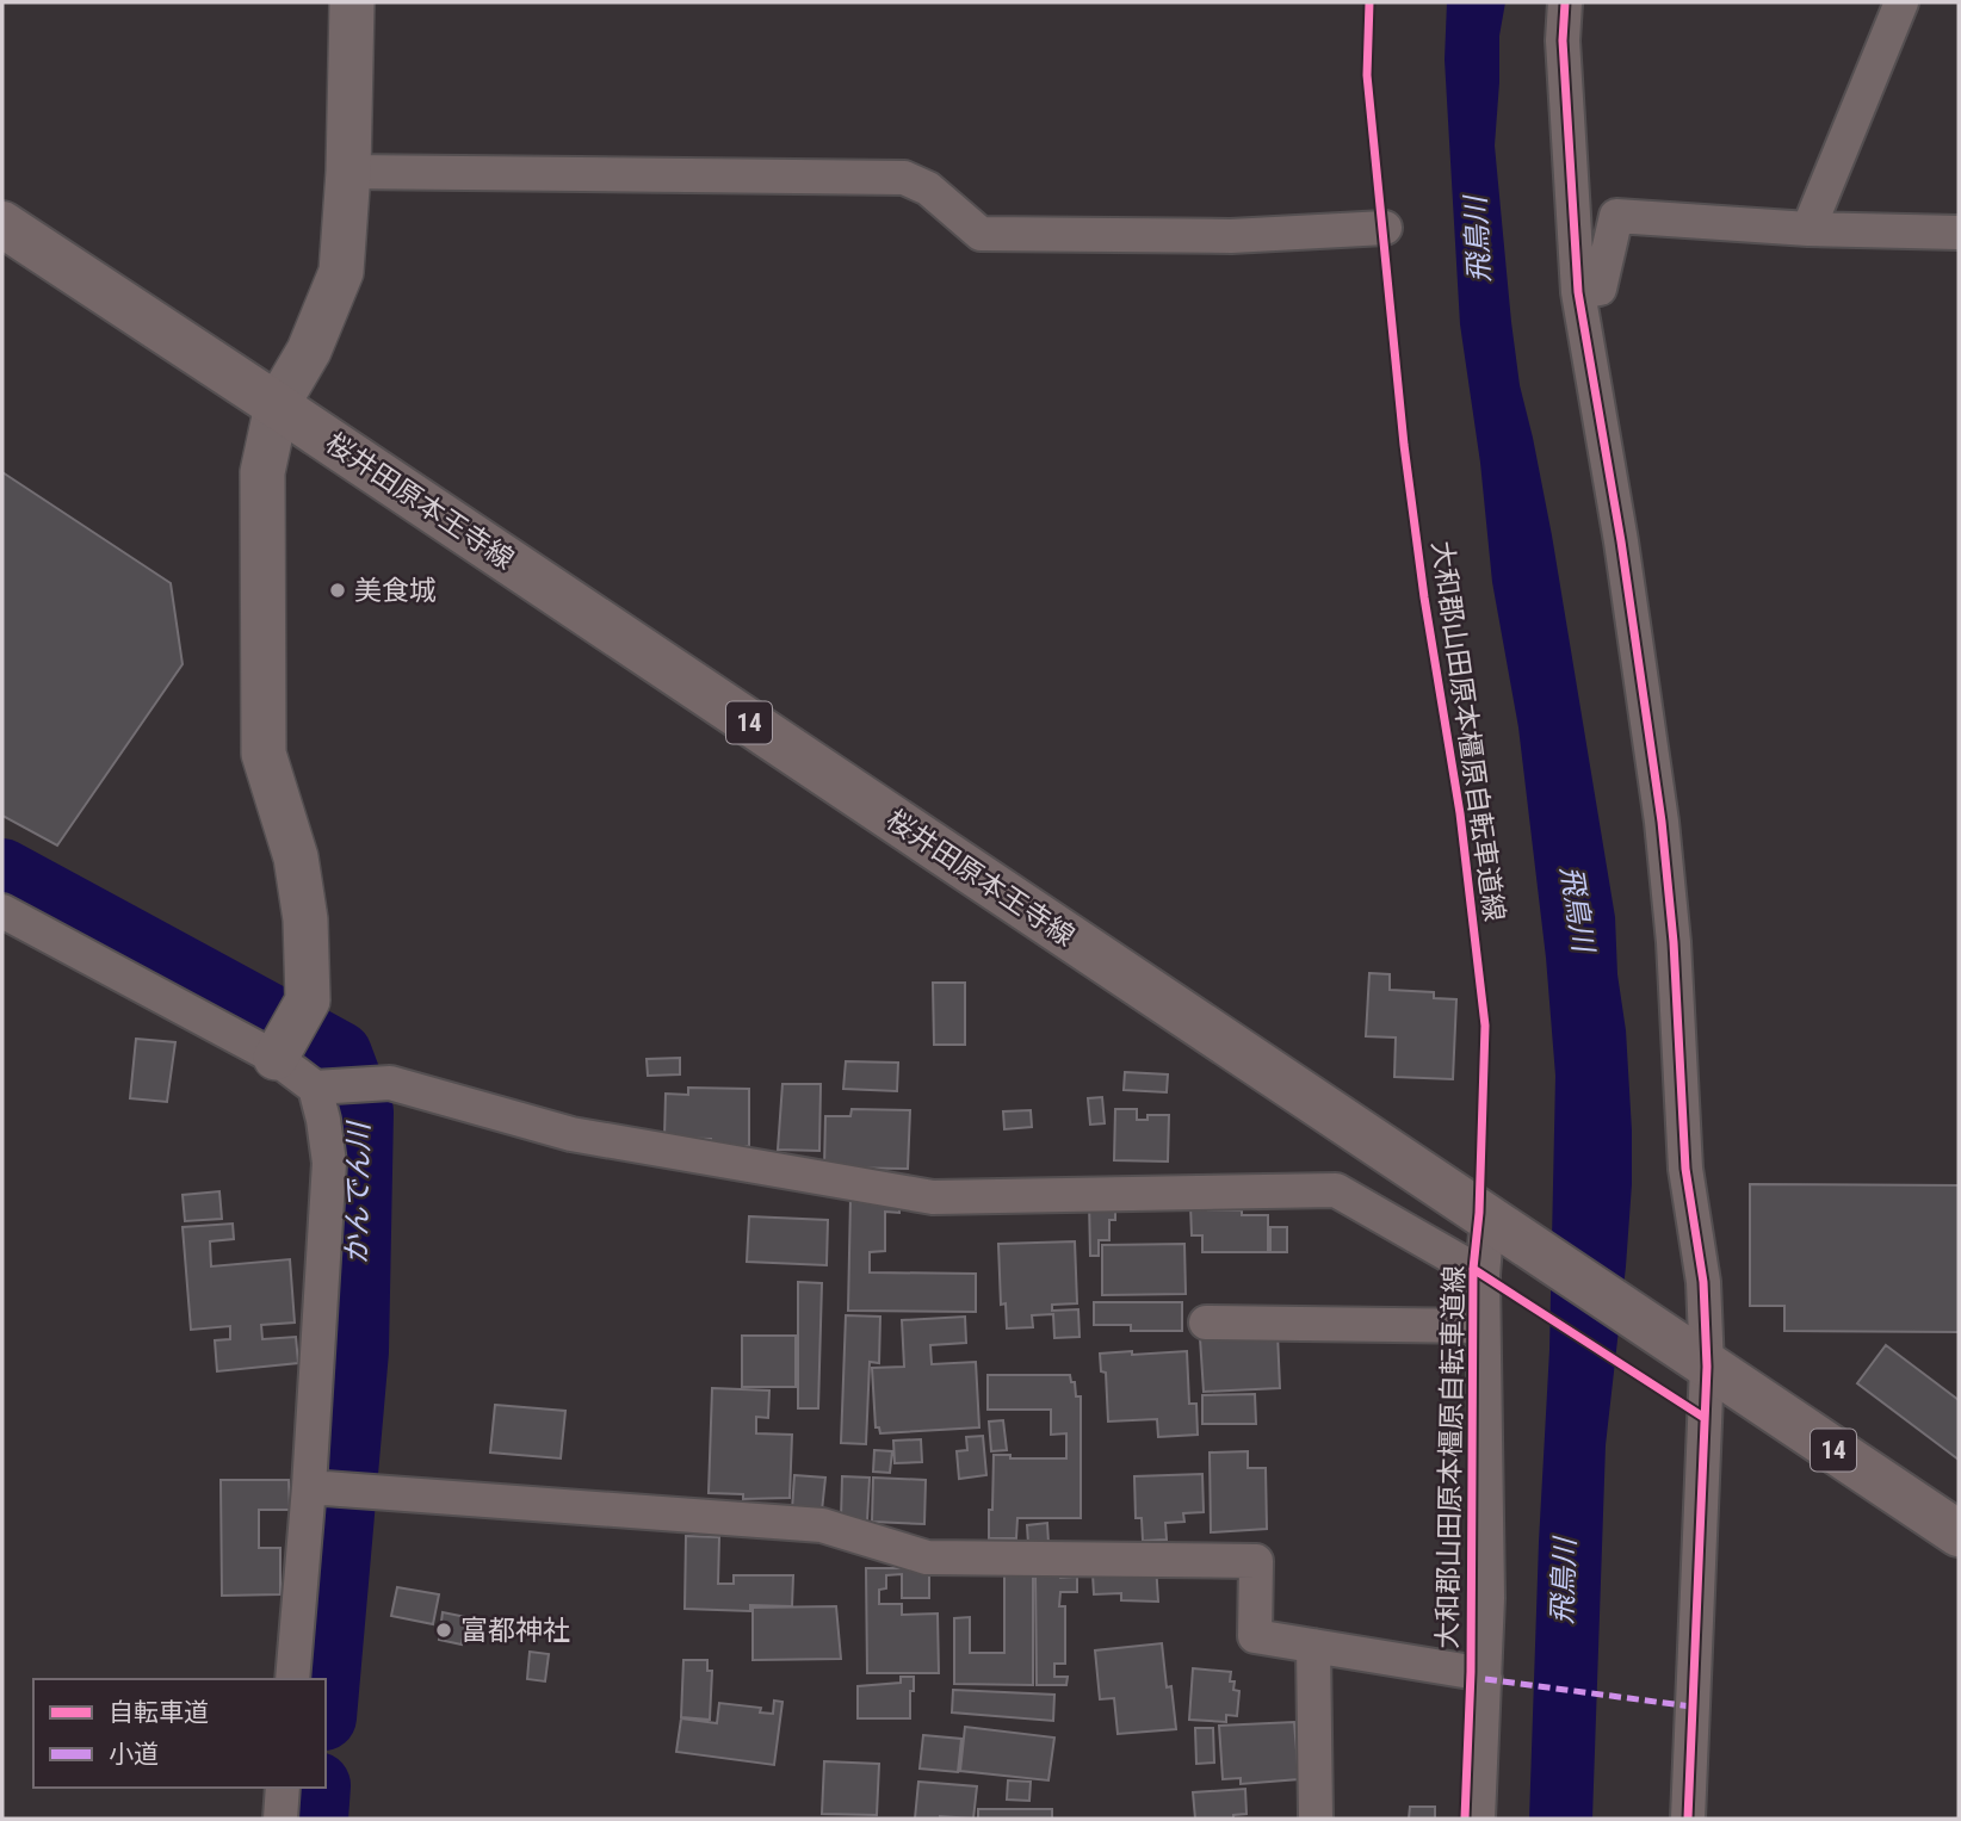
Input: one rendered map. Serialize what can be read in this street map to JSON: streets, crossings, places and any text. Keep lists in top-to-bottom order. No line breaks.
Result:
{"streets":{"main road":["桜井田原本王寺線","14"],"cycle path":["大和郡山田原本橿原自転車道線"]},"water":["飛鳥川","かんでん川"],"places":["美食城","富都神社"],"legend":["自転車道","小道"]}
